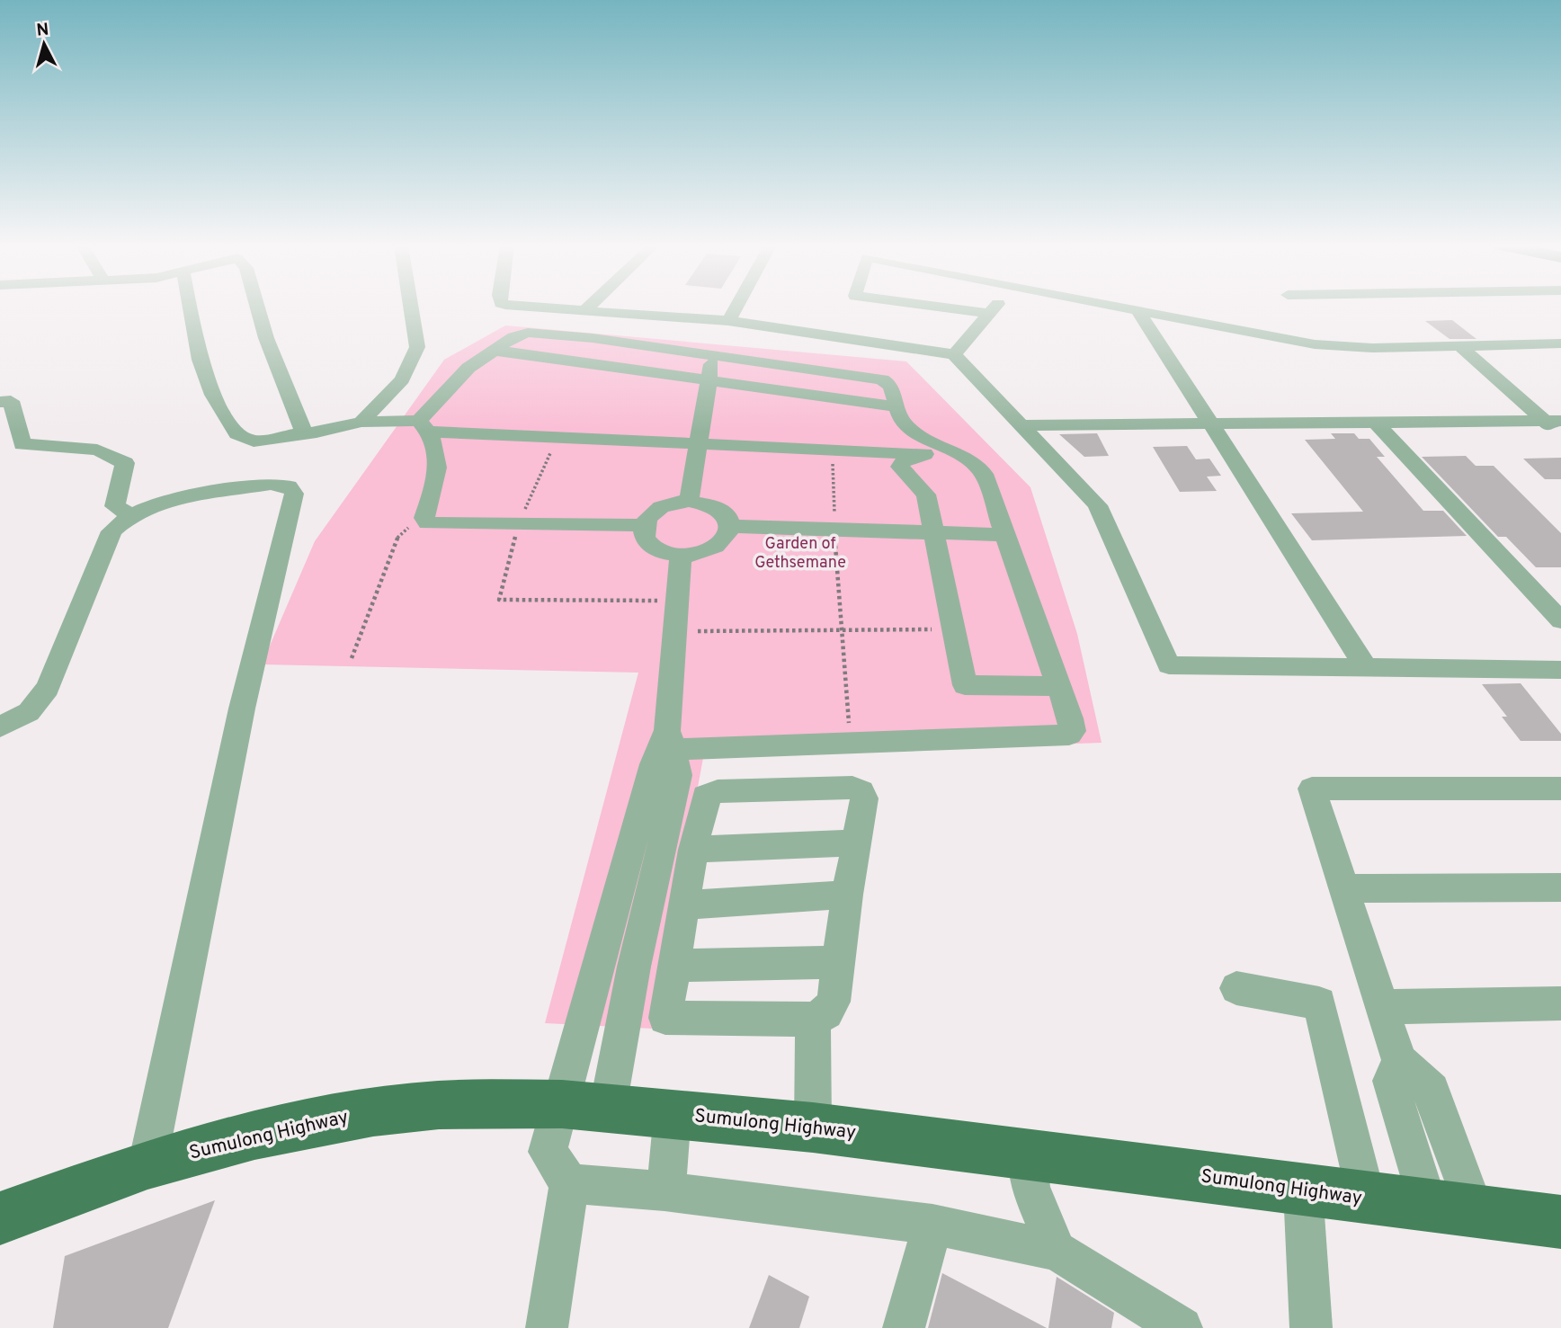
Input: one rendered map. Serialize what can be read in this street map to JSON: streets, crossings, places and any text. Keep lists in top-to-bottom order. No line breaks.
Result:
{"streets":{"main road":["Sumulong Highway"]},"parks":["Garden of Gethsemane"],"north":"top"}
